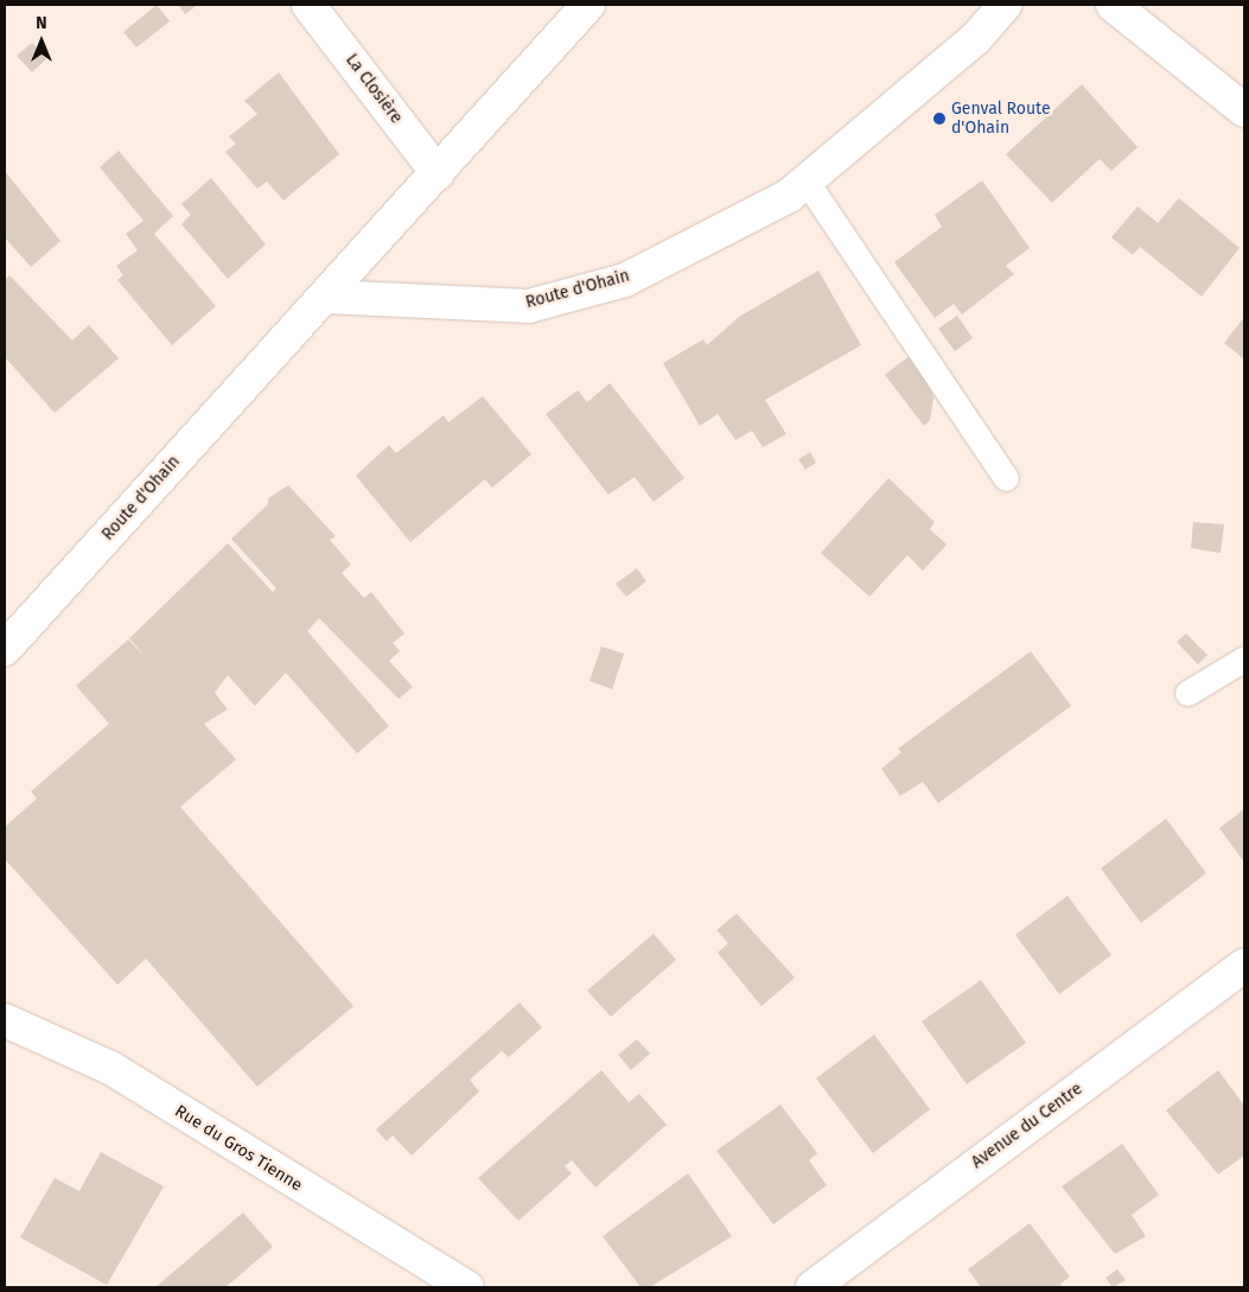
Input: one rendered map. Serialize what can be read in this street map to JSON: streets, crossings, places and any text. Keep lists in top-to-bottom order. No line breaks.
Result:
{"streets":{"street":["La Closière","Route d'Ohain","Avenue du Centre","Rue du Gros Tienne"]},"crossings":[["La Closière","Route d'Ohain"]],"places":["Genval Route d'Ohain"],"north":"top"}
